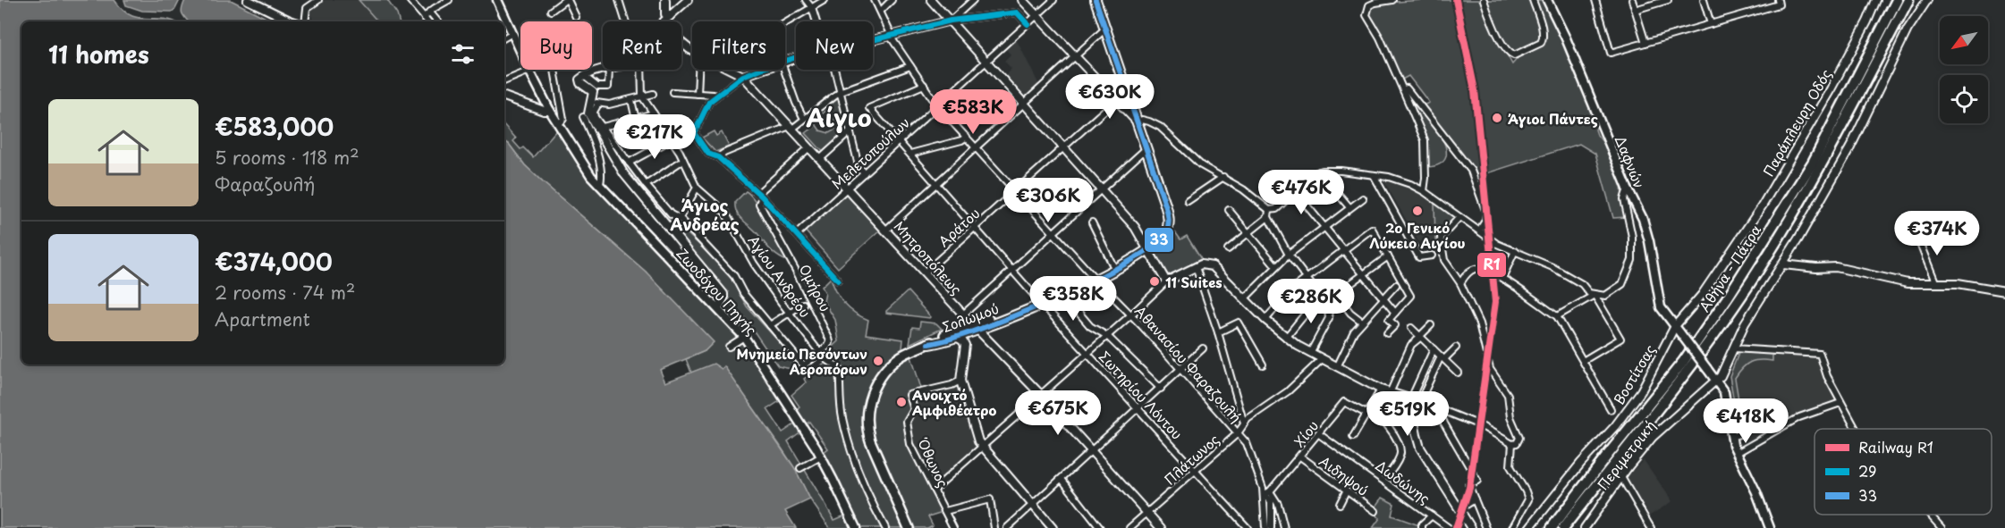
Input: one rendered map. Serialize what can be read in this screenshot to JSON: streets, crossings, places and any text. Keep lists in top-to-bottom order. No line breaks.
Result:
{"streets":{"highway":["Αθήνα - Πάτρα"],"main road":["Δαφνών","Ζωοδόχου Πηγής","Σολωμού"],"street":["Παράπλευρη Οδός","Μελετοπούλων","Αράτου","Μητροπόλεως","Αγίου Ανδρέου","Ομήρου","Αθανασίου Φαραζουλή","Βοστίτσας","Σωτηρίου Λόντου","Χίου","Περιμετρική","Πλάτωνος","Όθωνος","Αιδηψού","Δωδώνης"]},"crossings":[["Παράπλευρη Οδός","Βοστίτσας"],["Μελετοπούλων","Μητροπόλεως"],["Μελετοπούλων","Αθανασίου Φαραζουλή"],["Μελετοπούλων","Σωτηρίου Λόντου"],["Δαφνών","Βοστίτσας"],["Δαφνών","Περιμετρική"],["Αράτου","Μητροπόλεως"],["Αράτου","Αθανασίου Φαραζουλή"],["Αράτου","Σωτηρίου Λόντου"],["Μητροπόλεως","Σολωμού"],["Μητροπόλεως","Πλάτωνος"],["Αγίου Ανδρέου","Ομήρου"],["Σολωμού","Αθανασίου Φαραζουλή"],["Σολωμού","Σωτηρίου Λόντου"],["Αθανασίου Φαραζουλή","Σωτηρίου Λόντου"],["Αθανασίου Φαραζουλή","Χίου"],["Αθανασίου Φαραζουλή","Πλάτωνος"],["Σωτηρίου Λόντου","Πλάτωνος"],["Χίου","Αιδηψού"],["Χίου","Δωδώνης"]],"districts":["Αίγιο","Άγιος Ανδρέας"],"places":["Άγιοι Πάντες","2ο Γενικό Λύκειο Αιγίου","11 Suites","Μνημείο Πεσόντων Αεροπόρων","Aνοιχτό Aμφιθέατρο"],"lines":["rail line R1","transit line 33","transit line 29"],"legend":["Railway R1","29","33"],"north":"bottom left","page":{"chip":["Buy","Rent","Filters","New"],"heading":"11 homes","price":["€630K","€583K","€217K","€476K","€306K","€374K","€358K","€286K","€675K","€519K","€418K"],"list":[{"name":"€583,000","note":"5 rooms · 118 m² · Φαραζουλή"},{"name":"€374,000","note":"2 rooms · 74 m² · Apartment"}]}}
